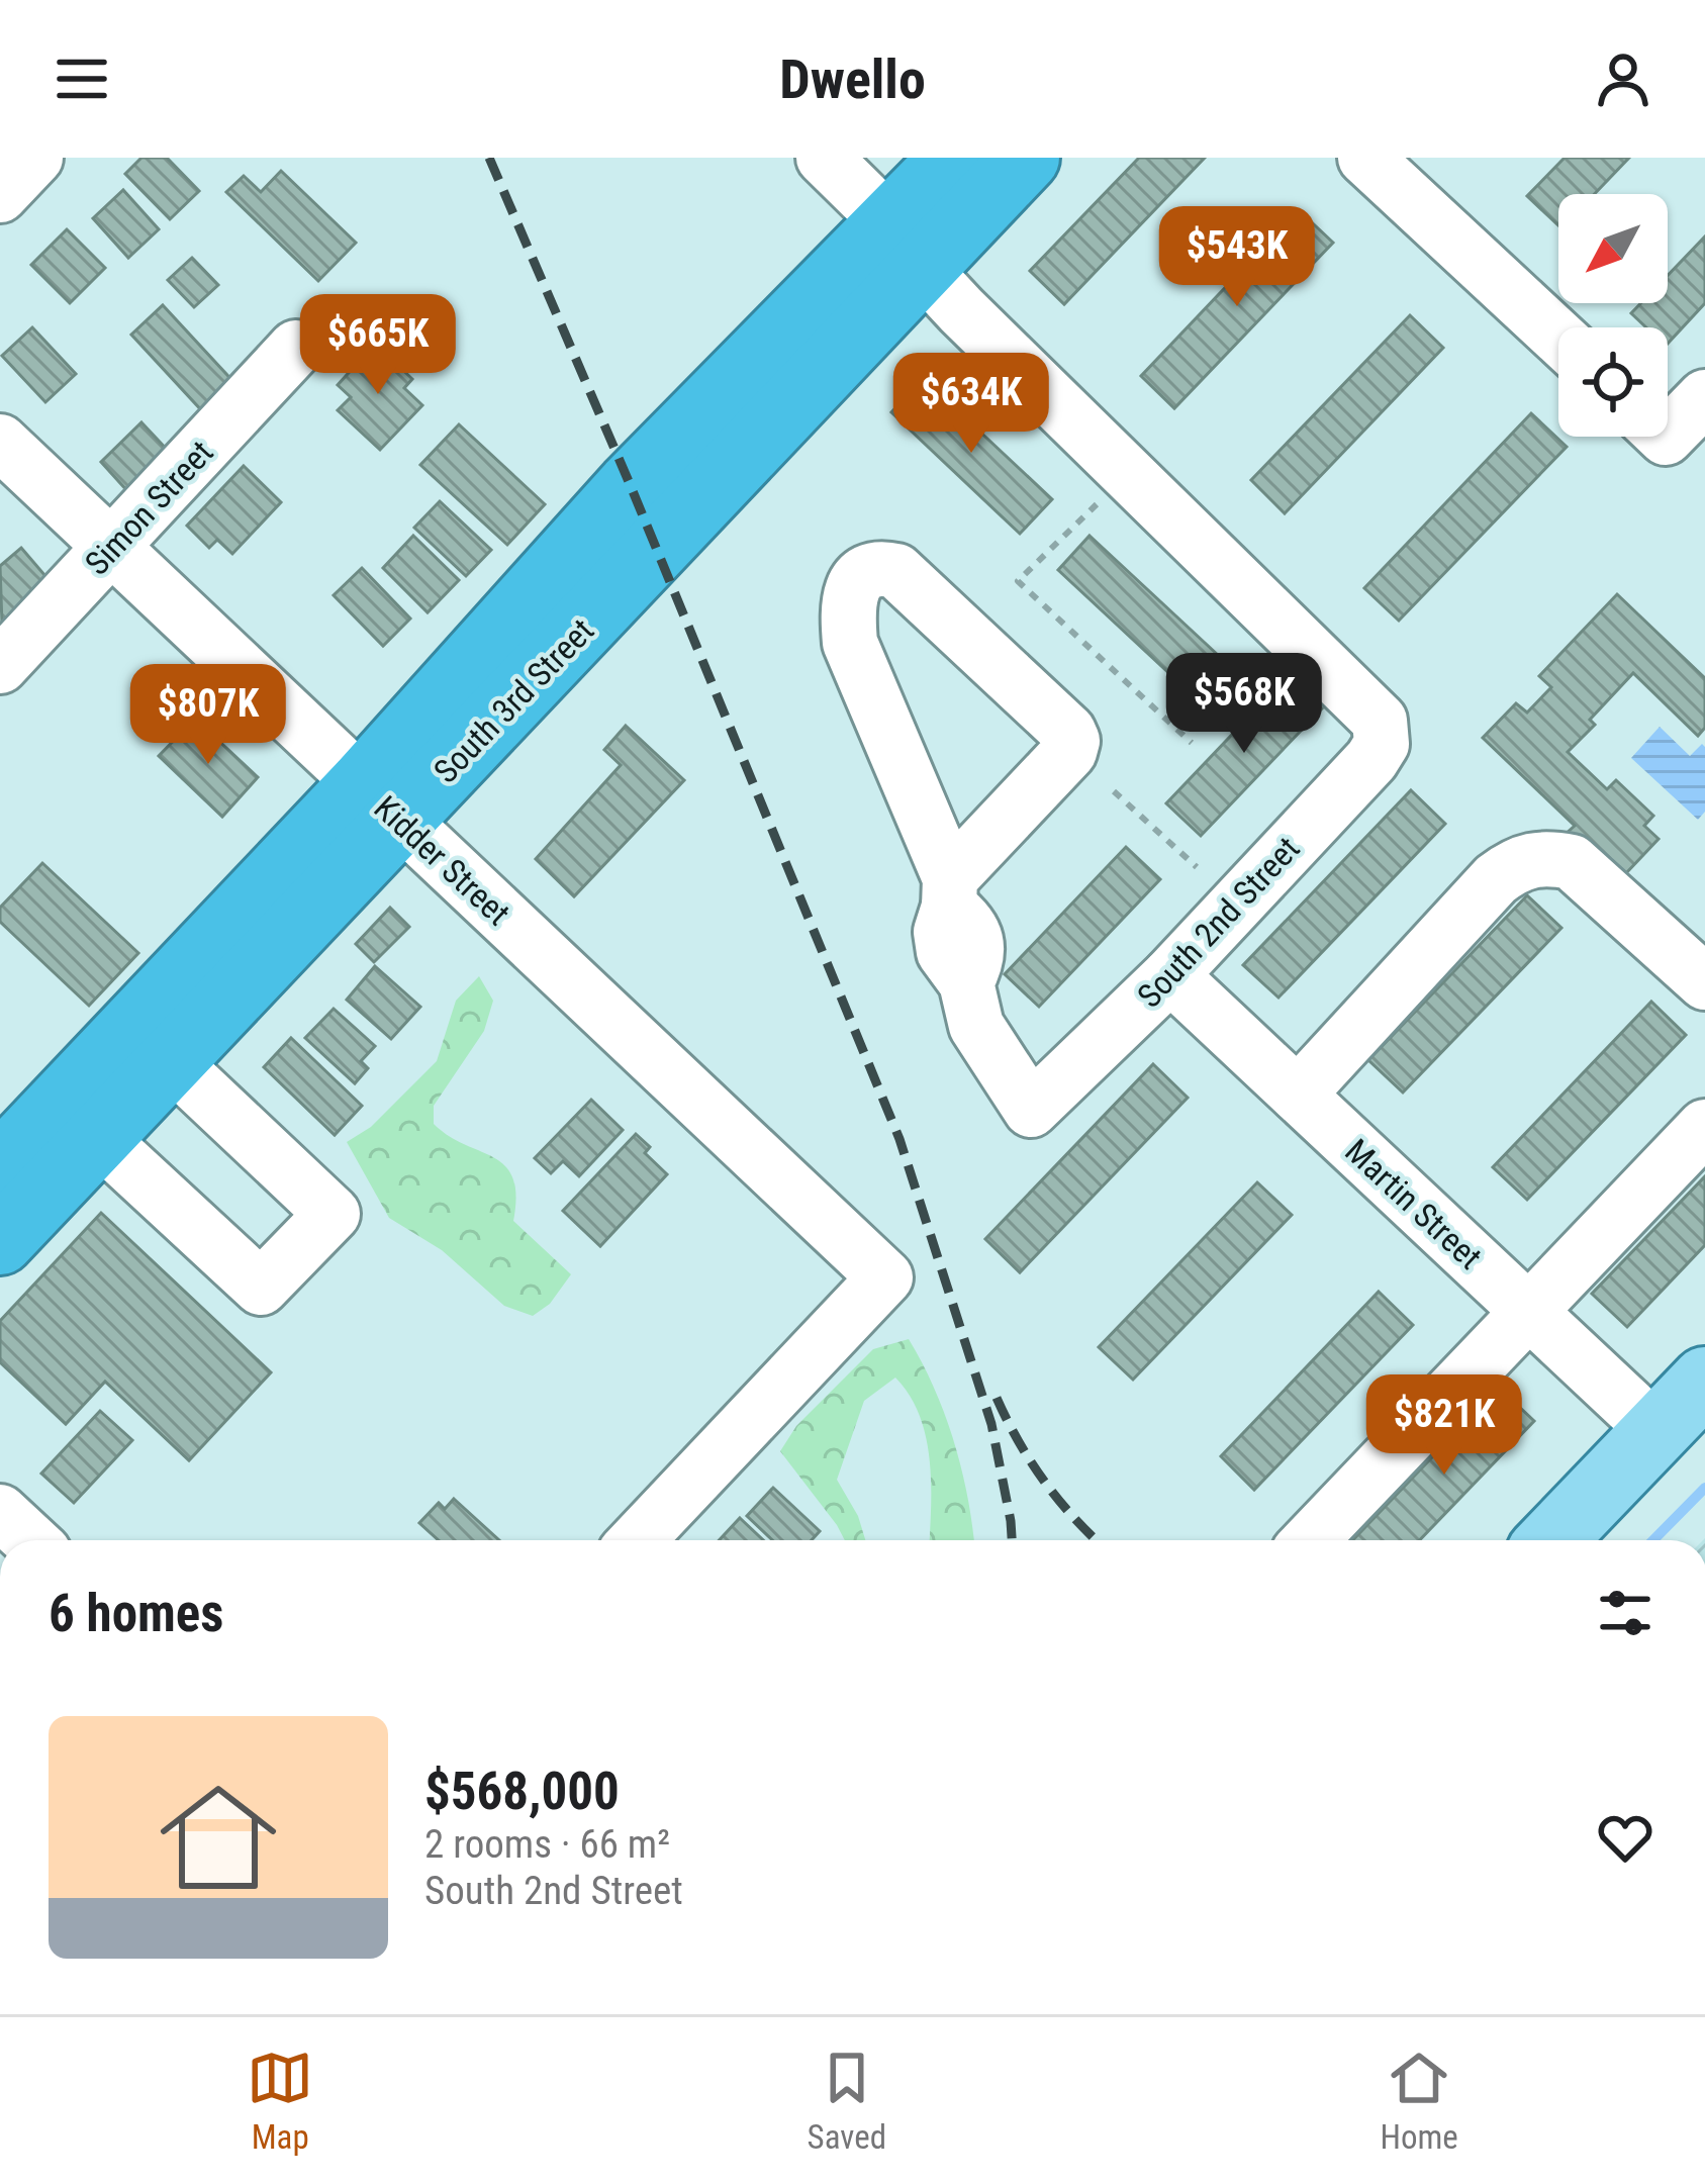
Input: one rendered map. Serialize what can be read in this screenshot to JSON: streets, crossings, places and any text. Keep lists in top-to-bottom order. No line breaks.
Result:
{"streets":{"highway":["South 3rd Street"],"street":["Simon Street","Kidder Street","South 2nd Street","Martin Street"]},"crossings":[["Simon Street","Kidder Street"],["South 3rd Street","Kidder Street"],["South 3rd Street","South 2nd Street"],["South 2nd Street","Martin Street"]],"north":"bottom left","page":{"header":"Dwello","price":["$543K","$665K","$634K","$568K","$807K","$821K"],"heading":"6 homes","list":[{"name":"$568,000","note":"2 rooms · 66 m² · South 2nd Street"}],"tabs":["Map","Saved","Home"]}}
